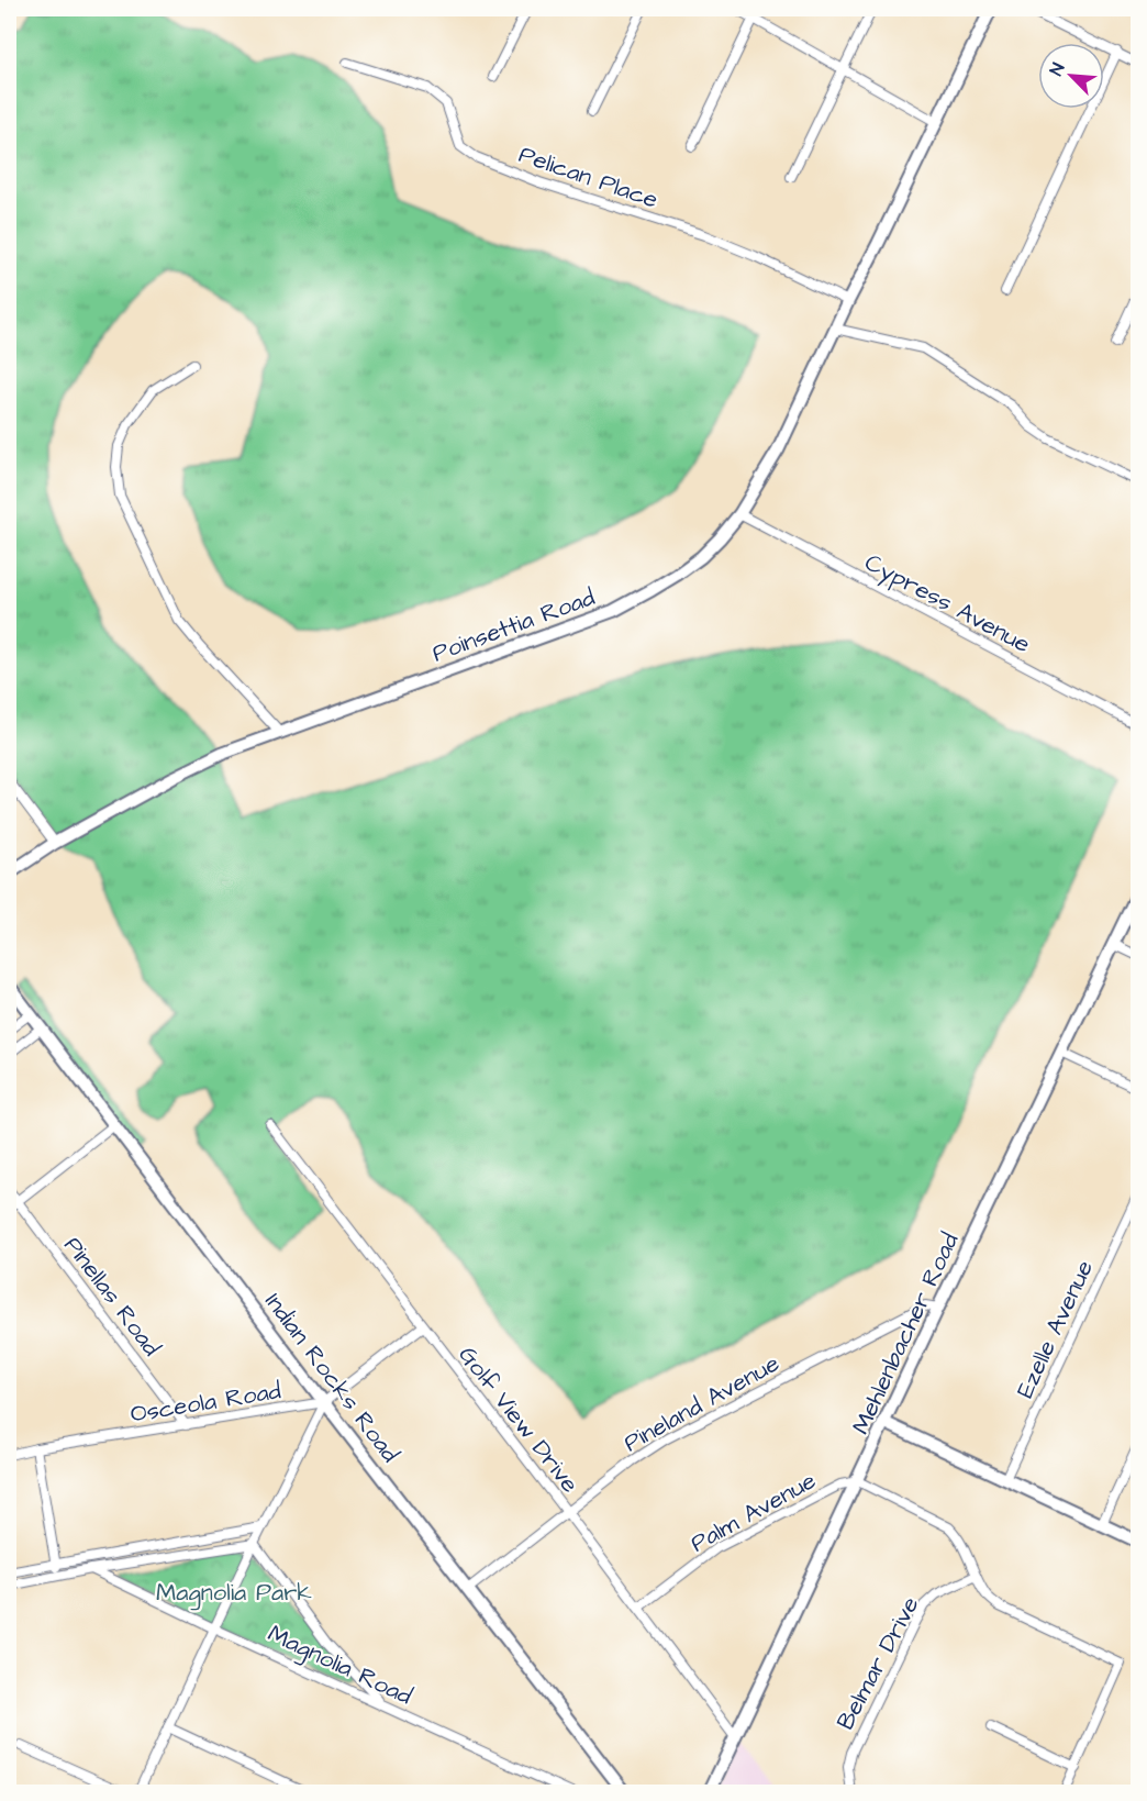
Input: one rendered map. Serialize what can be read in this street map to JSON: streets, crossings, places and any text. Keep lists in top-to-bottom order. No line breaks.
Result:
{"streets":{"street":["Pelican Place","Cypress Avenue","Poinsettia Road","Pinellas Road","Ezelle Avenue","Mehlenbacher Road","Indian Rocks Road","Osceola Road","Pineland Avenue","Golf View Drive","Palm Avenue","Belmar Drive","Magnolia Road"]},"crossings":[["Pelican Place","Poinsettia Road"],["Cypress Avenue","Poinsettia Road"],["Pinellas Road","Osceola Road"],["Mehlenbacher Road","Pineland Avenue"],["Mehlenbacher Road","Golf View Drive"],["Mehlenbacher Road","Palm Avenue"],["Indian Rocks Road","Osceola Road"],["Indian Rocks Road","Pineland Avenue"],["Osceola Road","Golf View Drive"],["Pineland Avenue","Golf View Drive"],["Golf View Drive","Palm Avenue"]],"parks":["Magnolia Park"],"north":"top left"}
